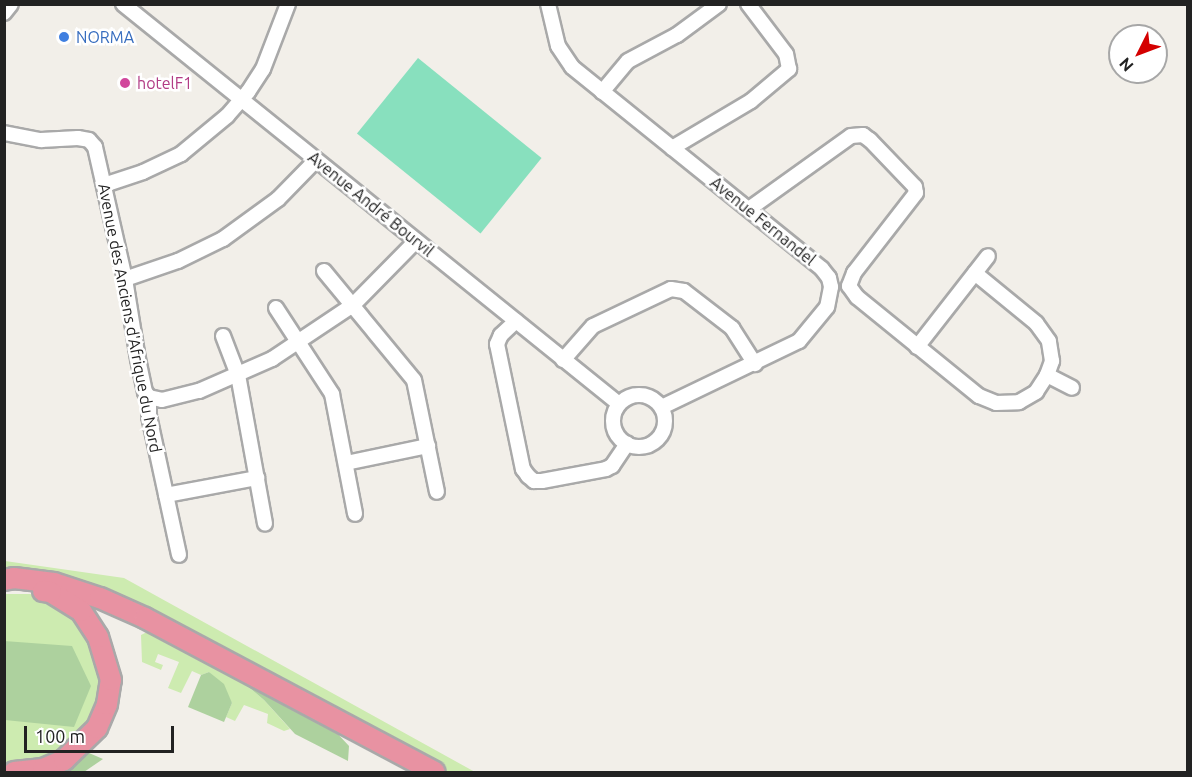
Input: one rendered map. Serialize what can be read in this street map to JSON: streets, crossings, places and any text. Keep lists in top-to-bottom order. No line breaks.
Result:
{"streets":{"street":["Avenue André Bourvil","Avenue Fernandel","Avenue des Anciens d'Afrique du Nord"]},"places":["NORMA","hotelF1"],"scale_bar":"100 m","north":"bottom left"}
